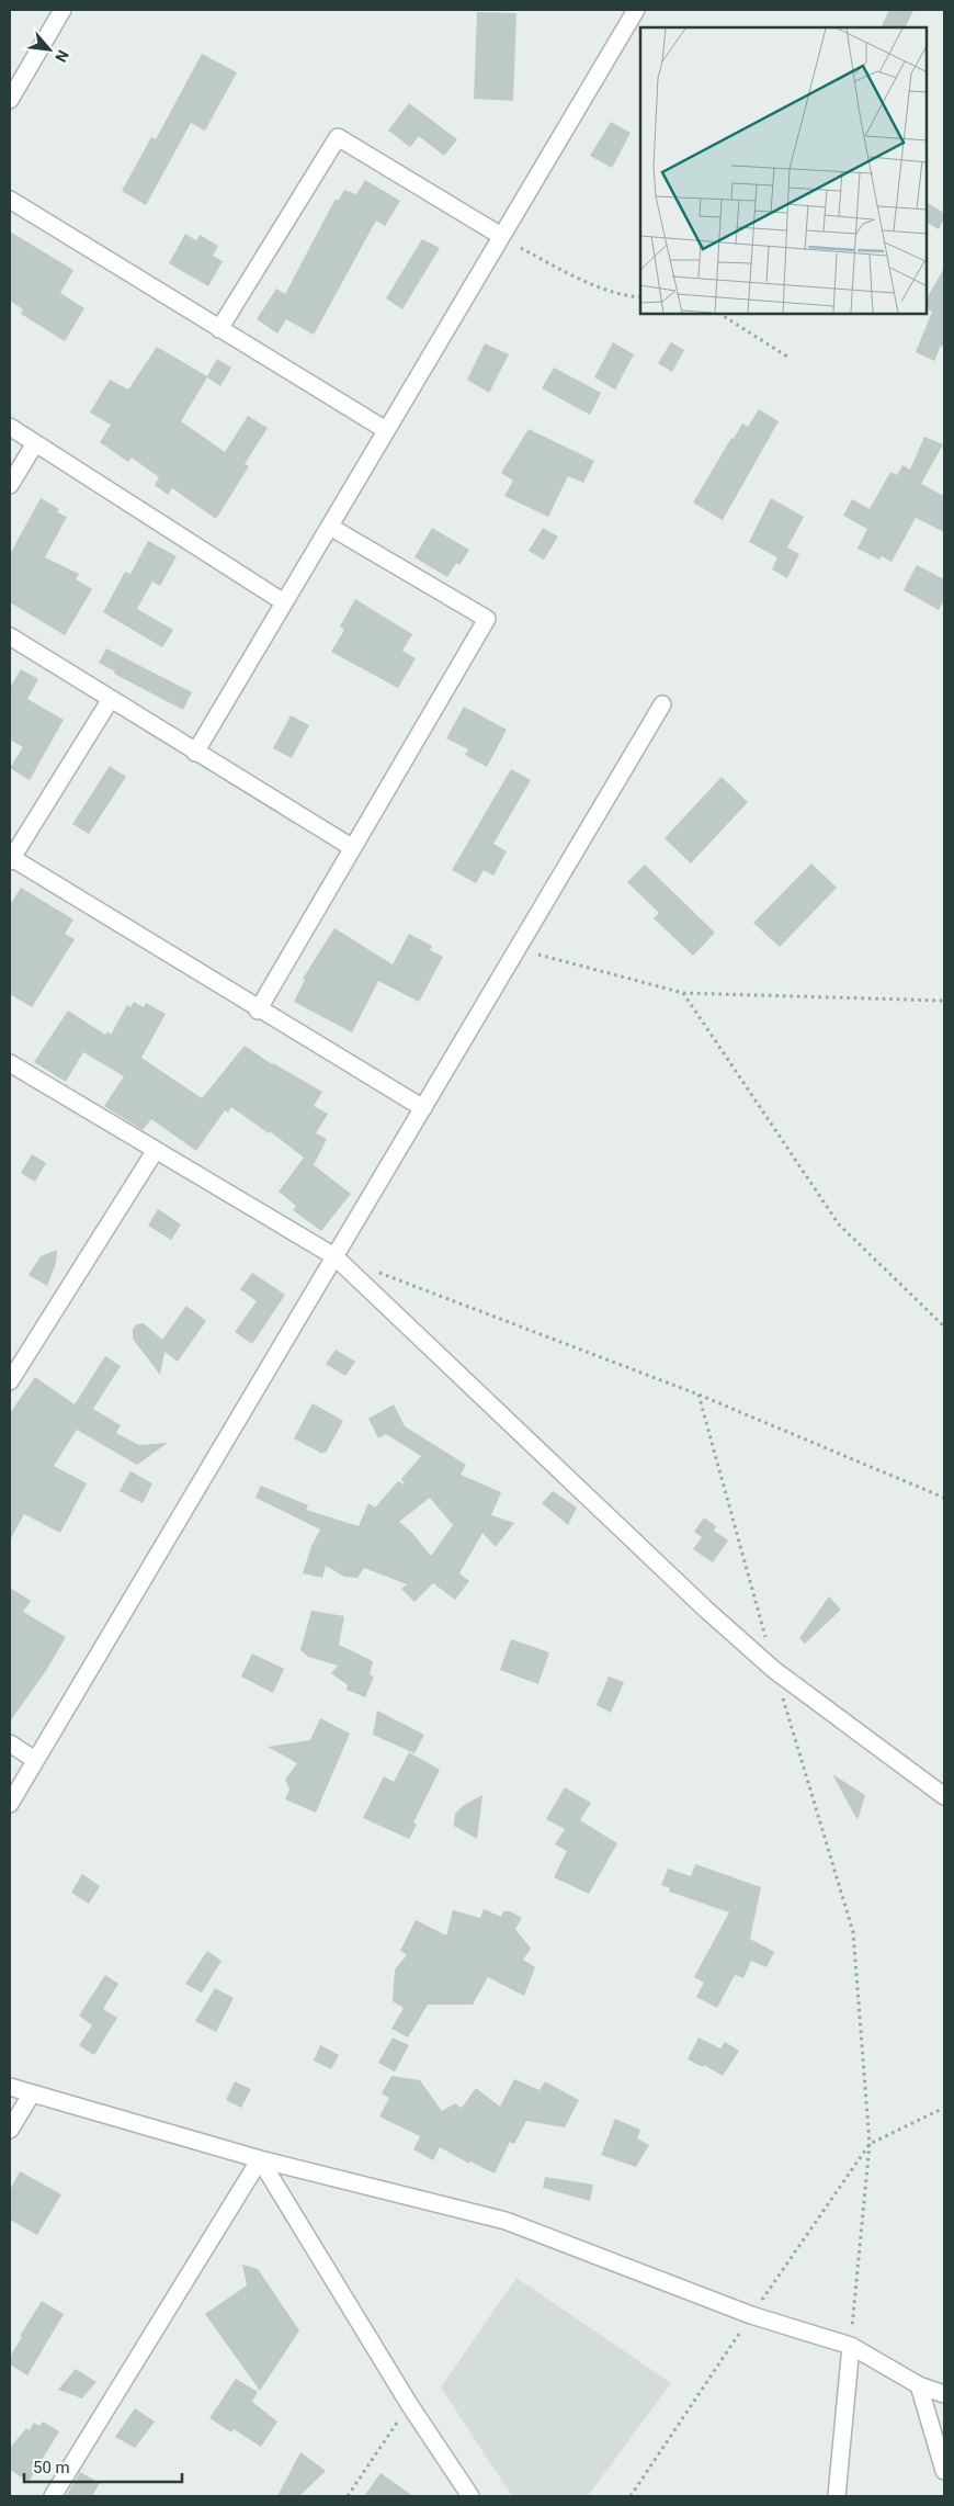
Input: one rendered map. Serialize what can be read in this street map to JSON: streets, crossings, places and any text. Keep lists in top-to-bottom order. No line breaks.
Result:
{"scale_bar":"50 m","north":"bottom right"}
